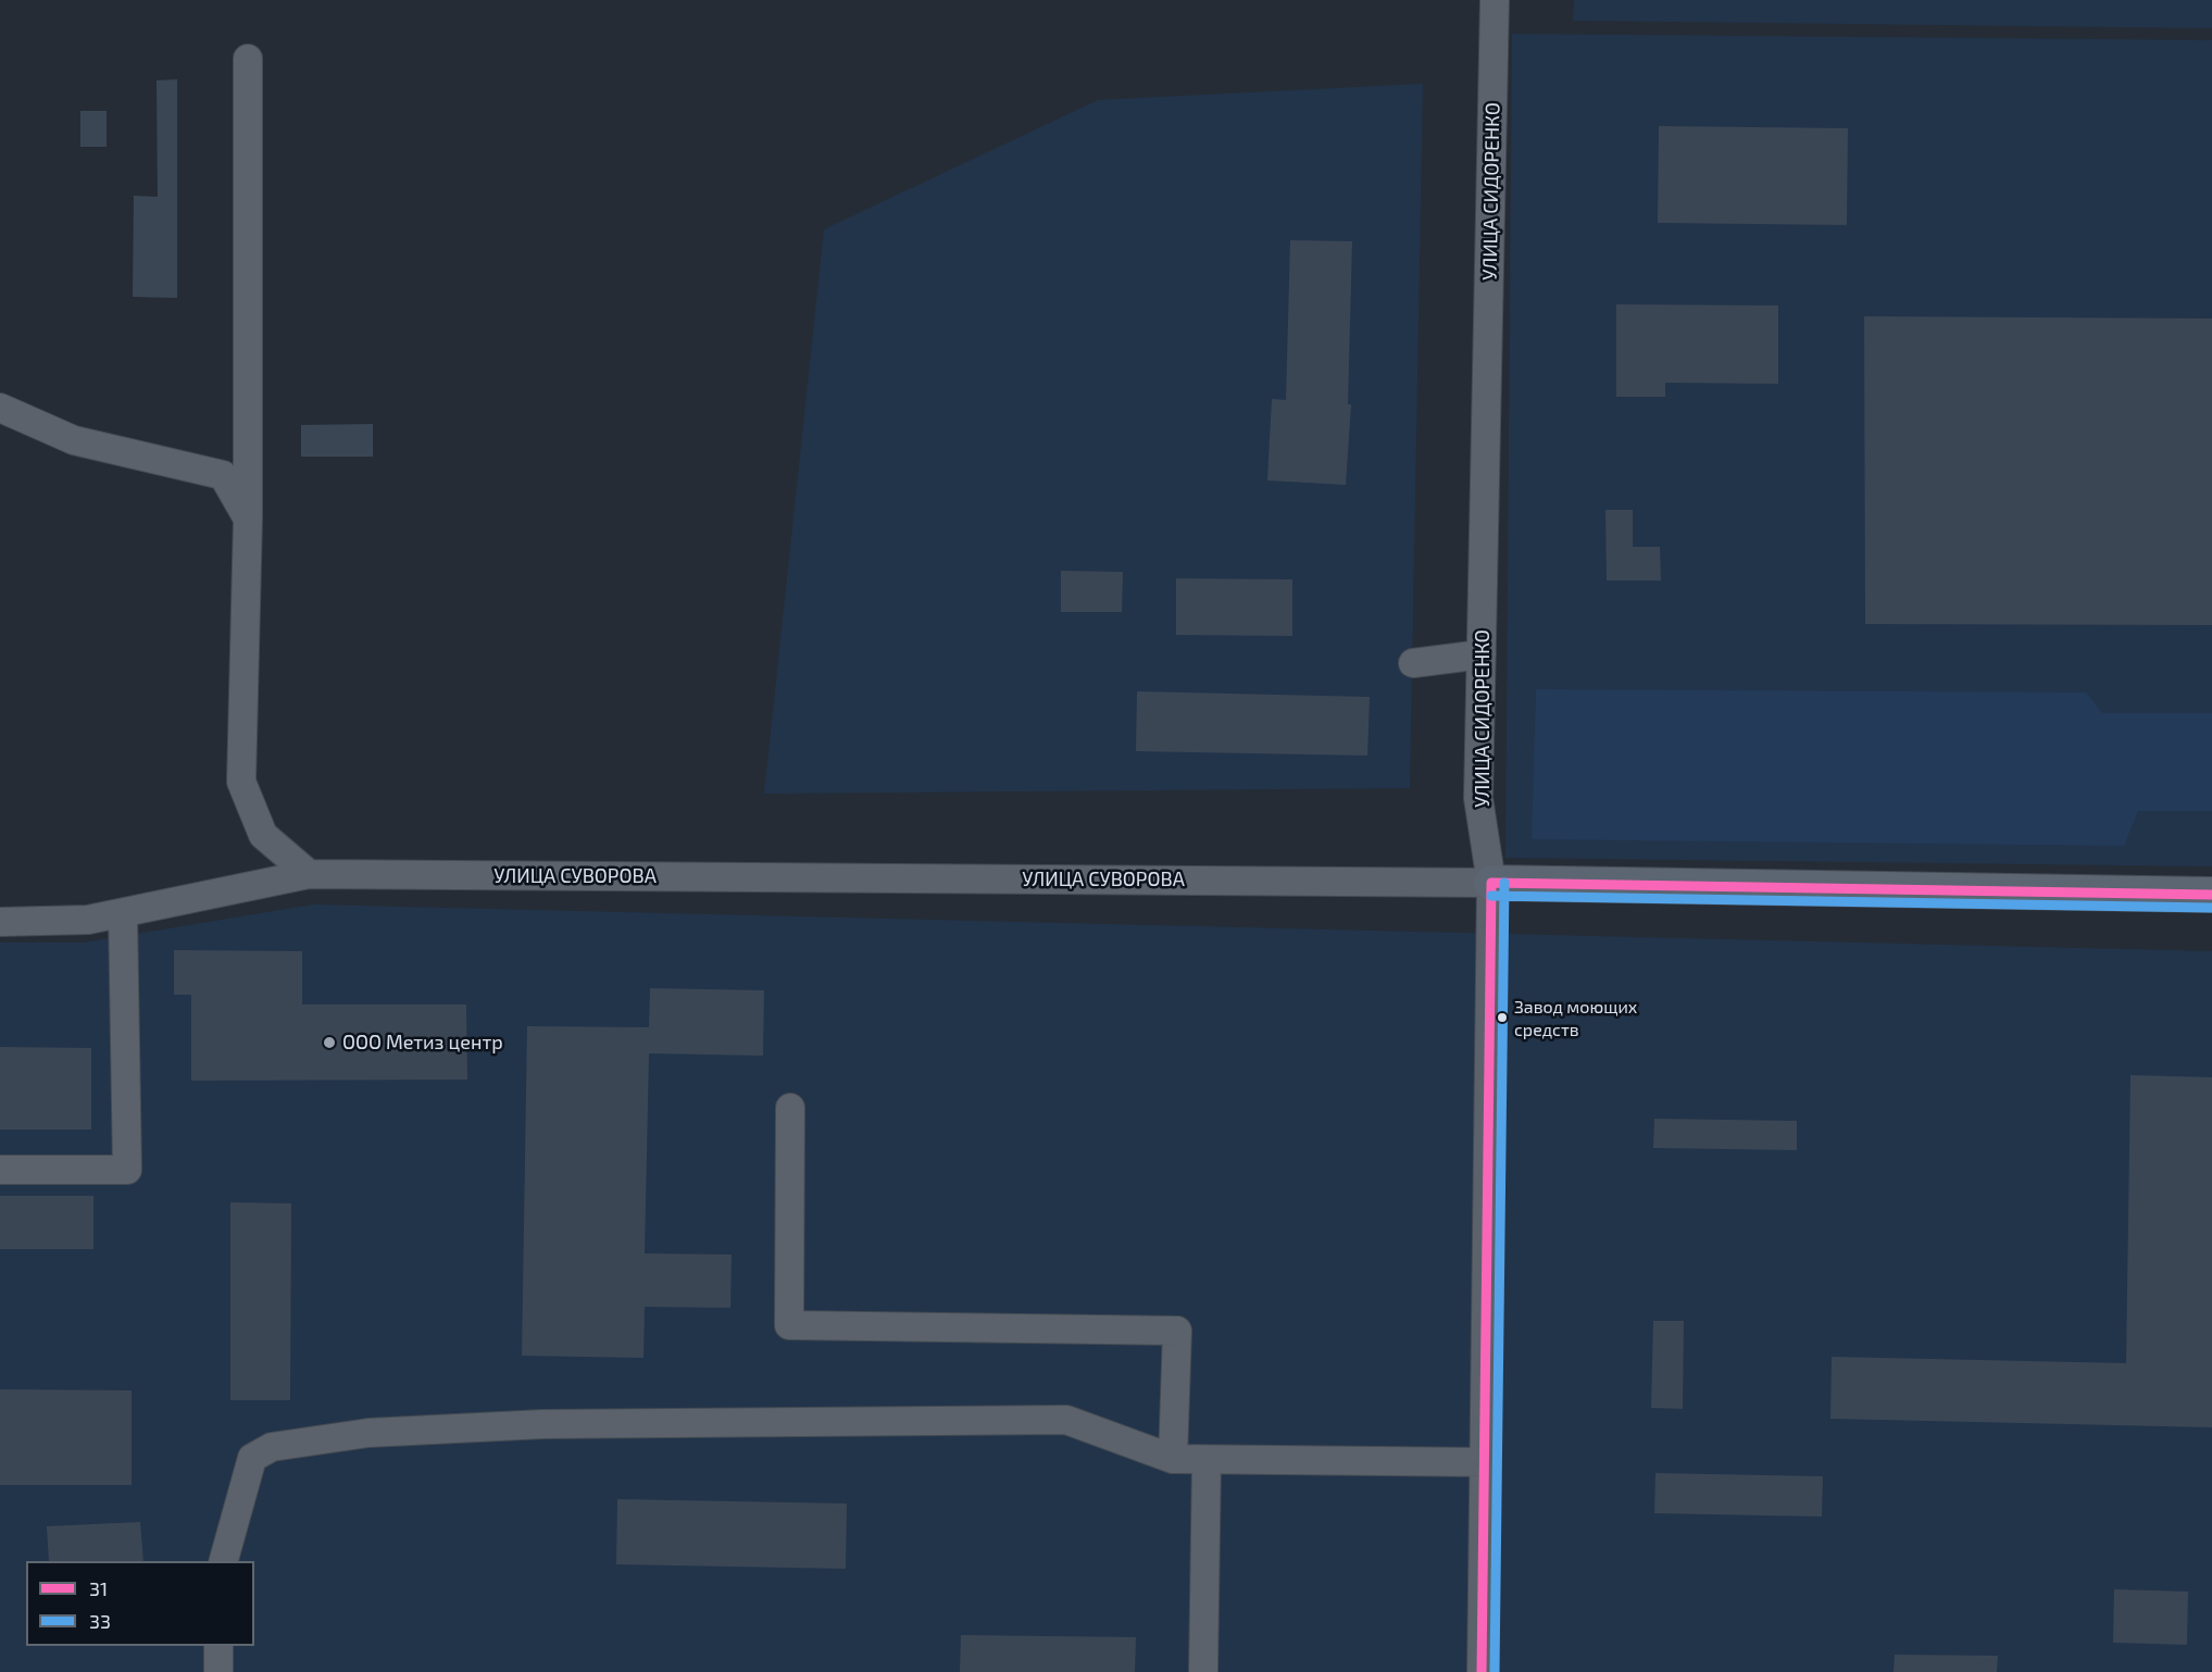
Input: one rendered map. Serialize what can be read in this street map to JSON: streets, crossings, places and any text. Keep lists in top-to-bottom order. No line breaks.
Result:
{"streets":{"main road":["УЛИЦА СУВОРОВА"],"street":["УЛИЦА СИДОРЕНКО"]},"crossings":[["УЛИЦА СИДОРЕНКО","УЛИЦА СУВОРОВА"]],"places":["Завод моющих средств","ООО Метиз центр"],"lines":["transit line 31","transit line 33"],"legend":["31","33"]}
